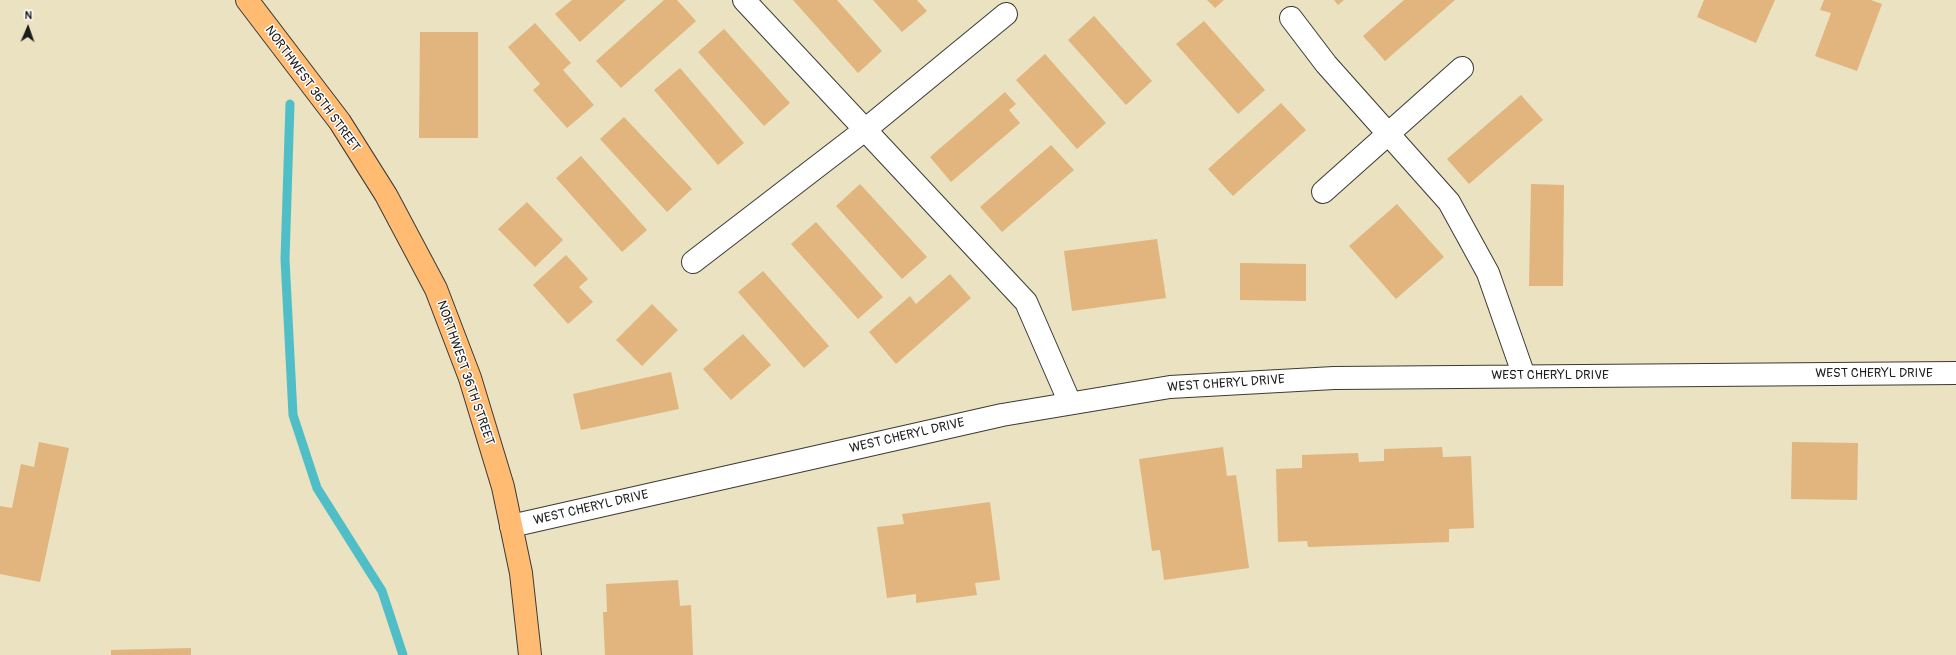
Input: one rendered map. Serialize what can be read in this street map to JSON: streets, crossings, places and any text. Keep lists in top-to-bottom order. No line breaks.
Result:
{"streets":{"main road":["NORTHWEST 36TH STREET"],"street":["WEST CHERYL DRIVE"]},"crossings":[["NORTHWEST 36TH STREET","WEST CHERYL DRIVE"]],"north":"top"}
